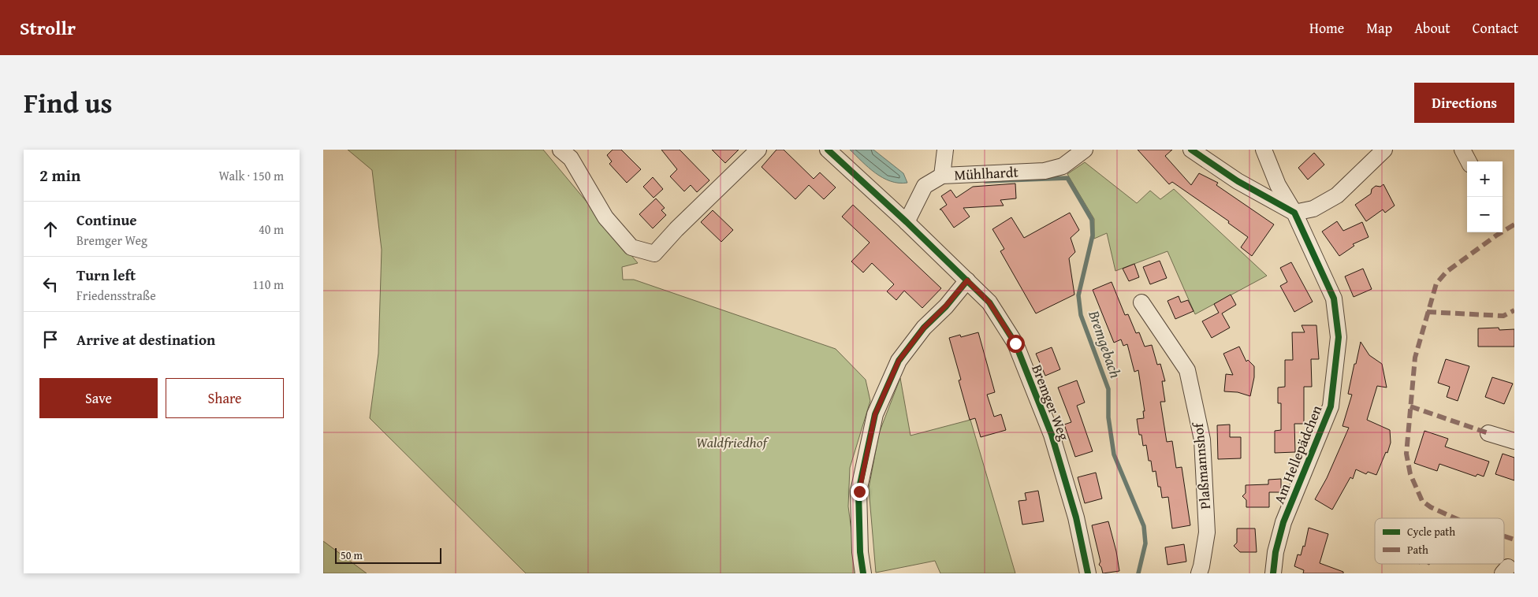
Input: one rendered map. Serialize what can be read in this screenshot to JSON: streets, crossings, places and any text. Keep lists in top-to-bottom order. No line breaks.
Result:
{"streets":{"street":["Mühlhardt","Bremger Weg","Am Hellepädchen","Plaßmannshof"]},"crossings":[["Mühlhardt","Bremger Weg"]],"water":["Bremgebach"],"parks":["Waldfriedhof"],"legend":["Cycle path","Path"],"scale_bar":"50 m","page":{"header":"Strollr","nav":["Home","Map","About","Contact"],"title":"Find us","buttons":["Directions",["Save","Share"]],"heading":["2 min","Walk · 150 m"],"map_buttons":["+","−"],"list":[["Continue","Bremger Weg","40 m"],["Turn left","Friedensstraße","110 m"],"Arrive at destination"],"scale":"50 m"}}
